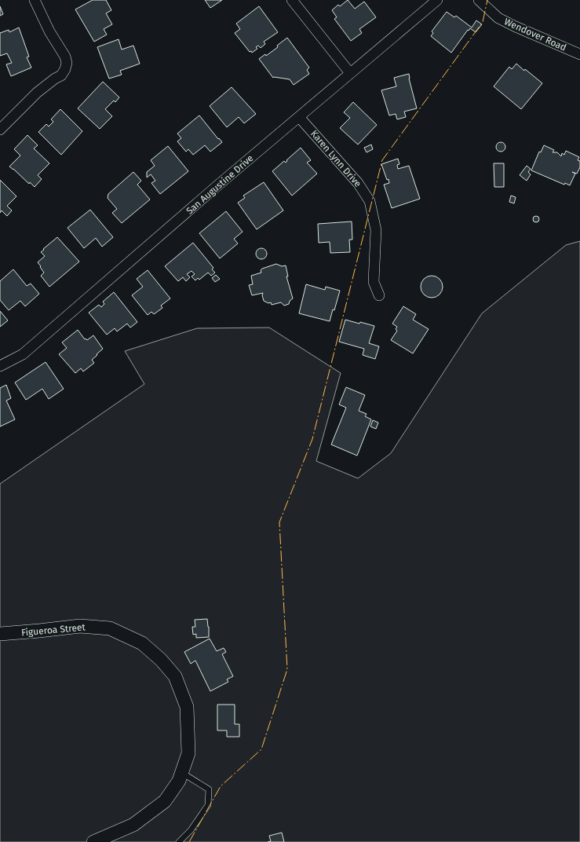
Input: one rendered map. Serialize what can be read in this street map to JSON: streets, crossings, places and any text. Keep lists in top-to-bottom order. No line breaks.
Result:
{"streets":{"street":["Wendover Road","Karen Lynn Drive","San Augustine Drive","Figueroa Street"]},"crossings":[["Karen Lynn Drive","San Augustine Drive"]]}
